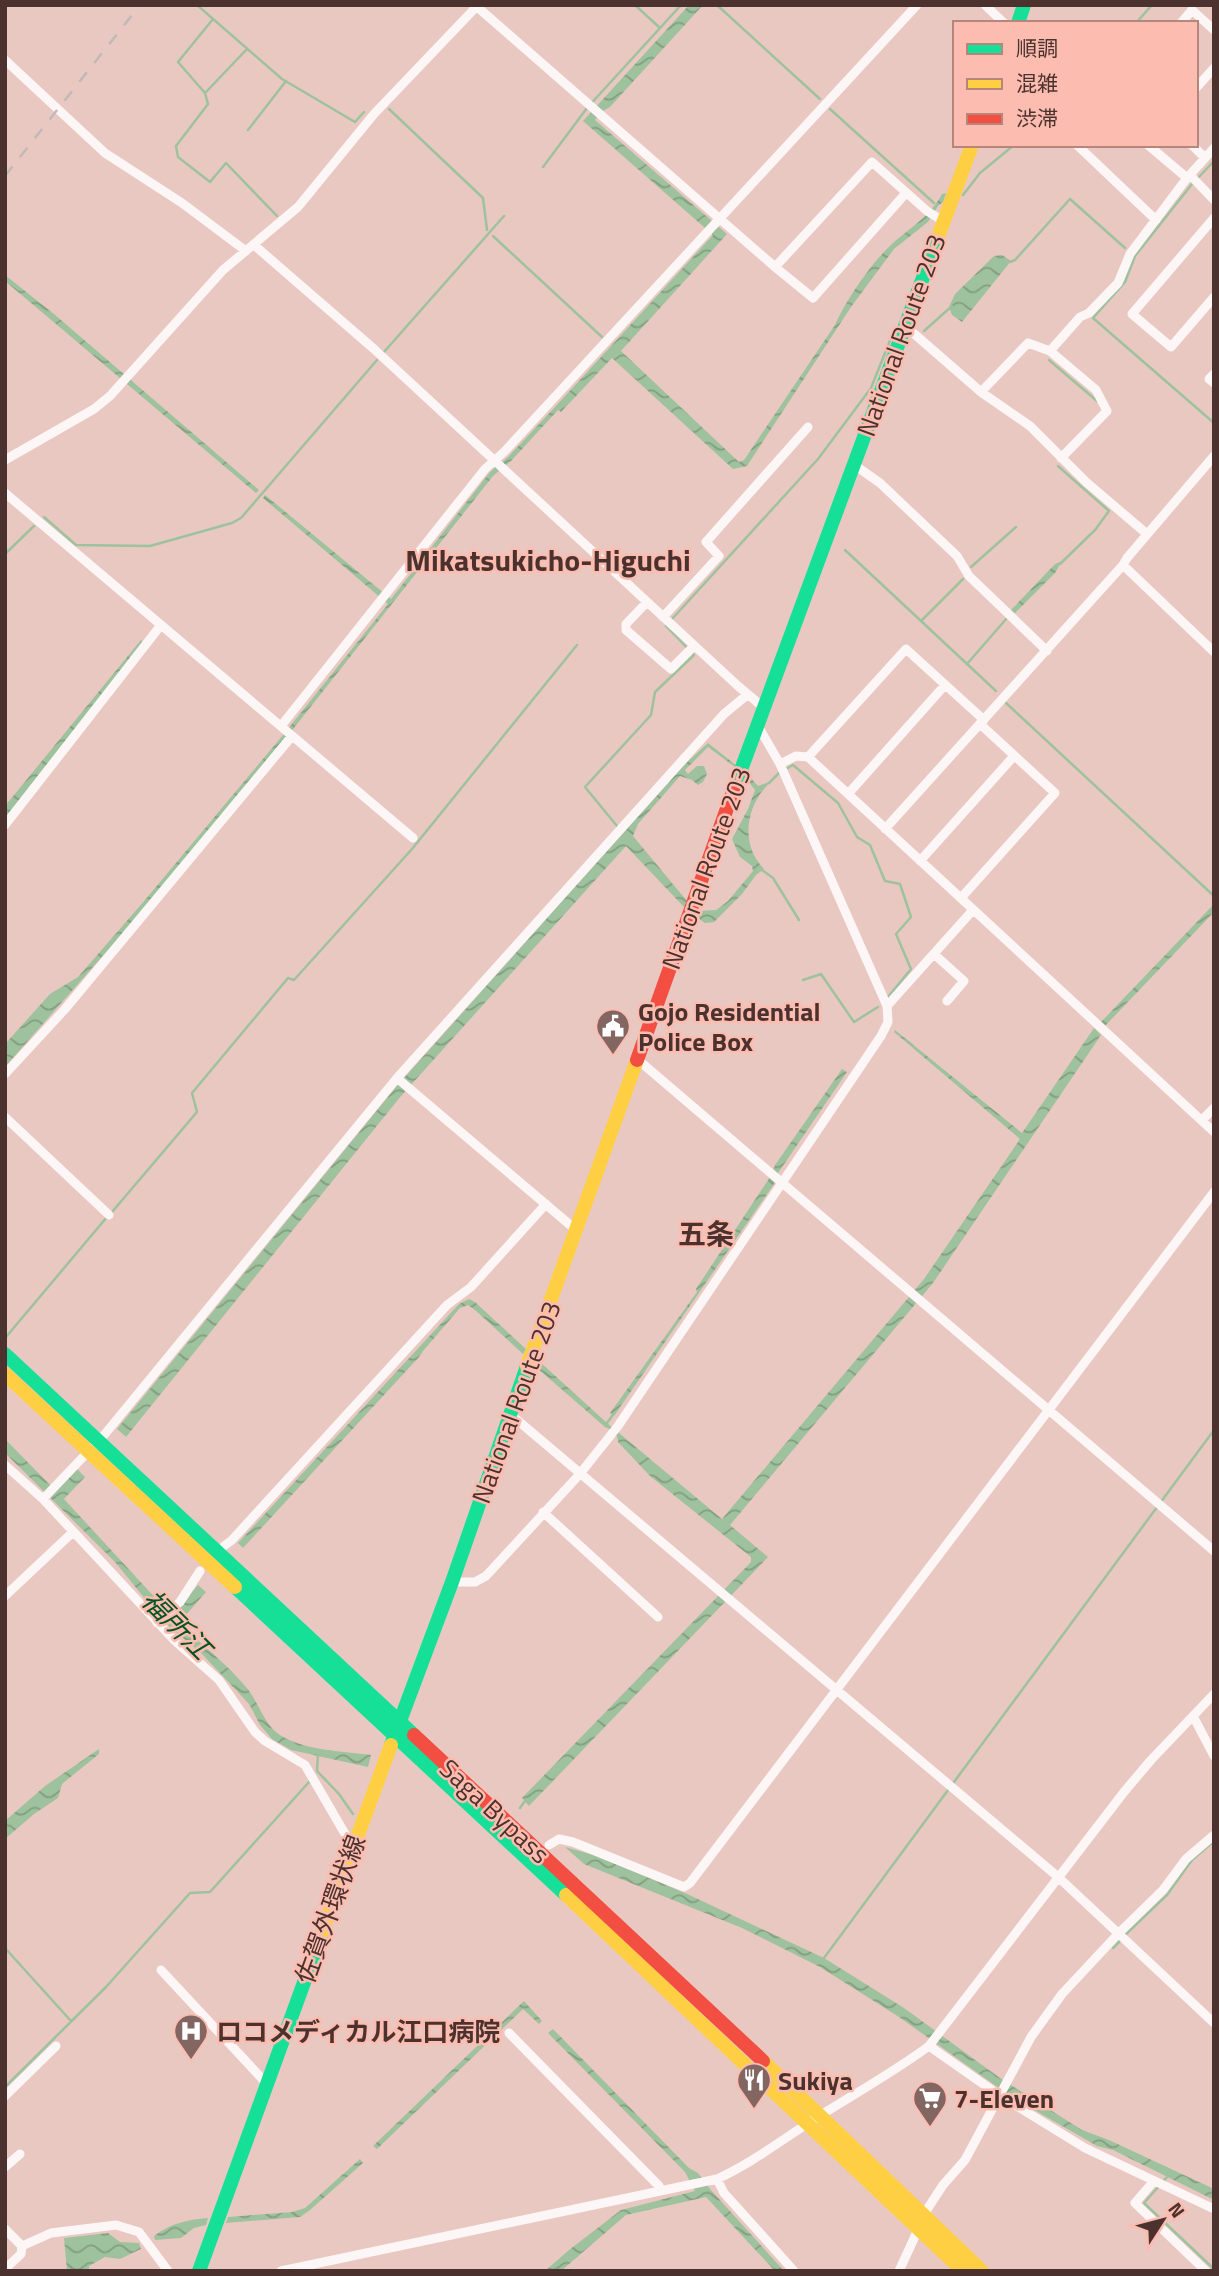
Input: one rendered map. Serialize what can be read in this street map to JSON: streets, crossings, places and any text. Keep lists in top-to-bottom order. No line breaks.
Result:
{"streets":{"main road":["National Route 203","Saga Bypass","佐賀外環状線"]},"crossings":[["National Route 203","佐賀外環状線"]],"districts":["Mikatsukicho-Higuchi","五条"],"water":["福所江"],"places":{"public building":["Gojo Residential Police Box"],"hospital":["ロコメディカル江口病院"],"restaurant":["Sukiya"],"supermarket":["7-Eleven"]},"legend":["順調","混雑","渋滞"],"north":"top right"}
